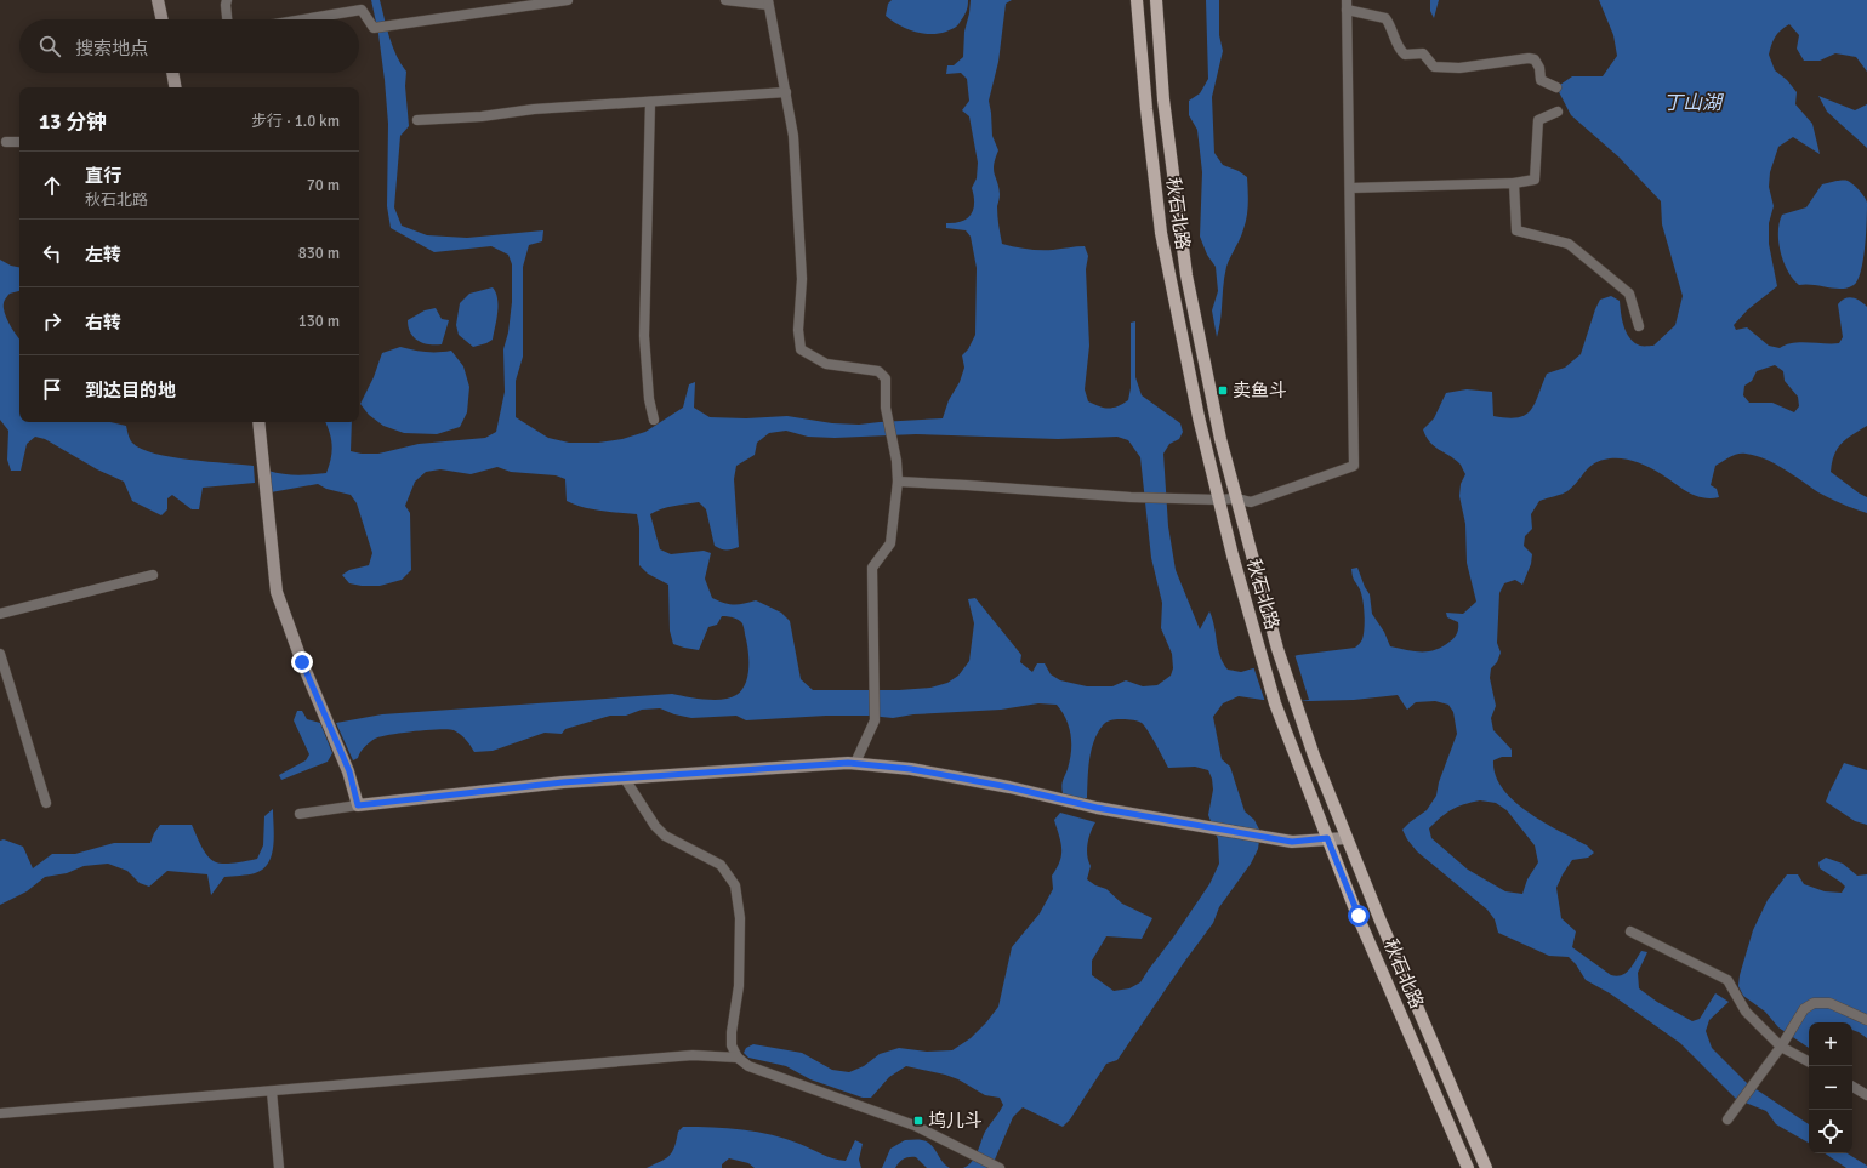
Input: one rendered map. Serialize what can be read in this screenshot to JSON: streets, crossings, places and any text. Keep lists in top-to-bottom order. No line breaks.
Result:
{"streets":{"main road":["秋石北路"]},"water":["丁山湖"],"places":{"transit":["卖鱼斗","坞儿斗"]},"page":{"search":"搜索地点","heading":["13 分钟","步行 · 1.0 km"],"list":[["直行","秋石北路","70 m"],["左转","830 m"],["右转","130 m"],"到达目的地"],"map_buttons":["+","−"]}}
